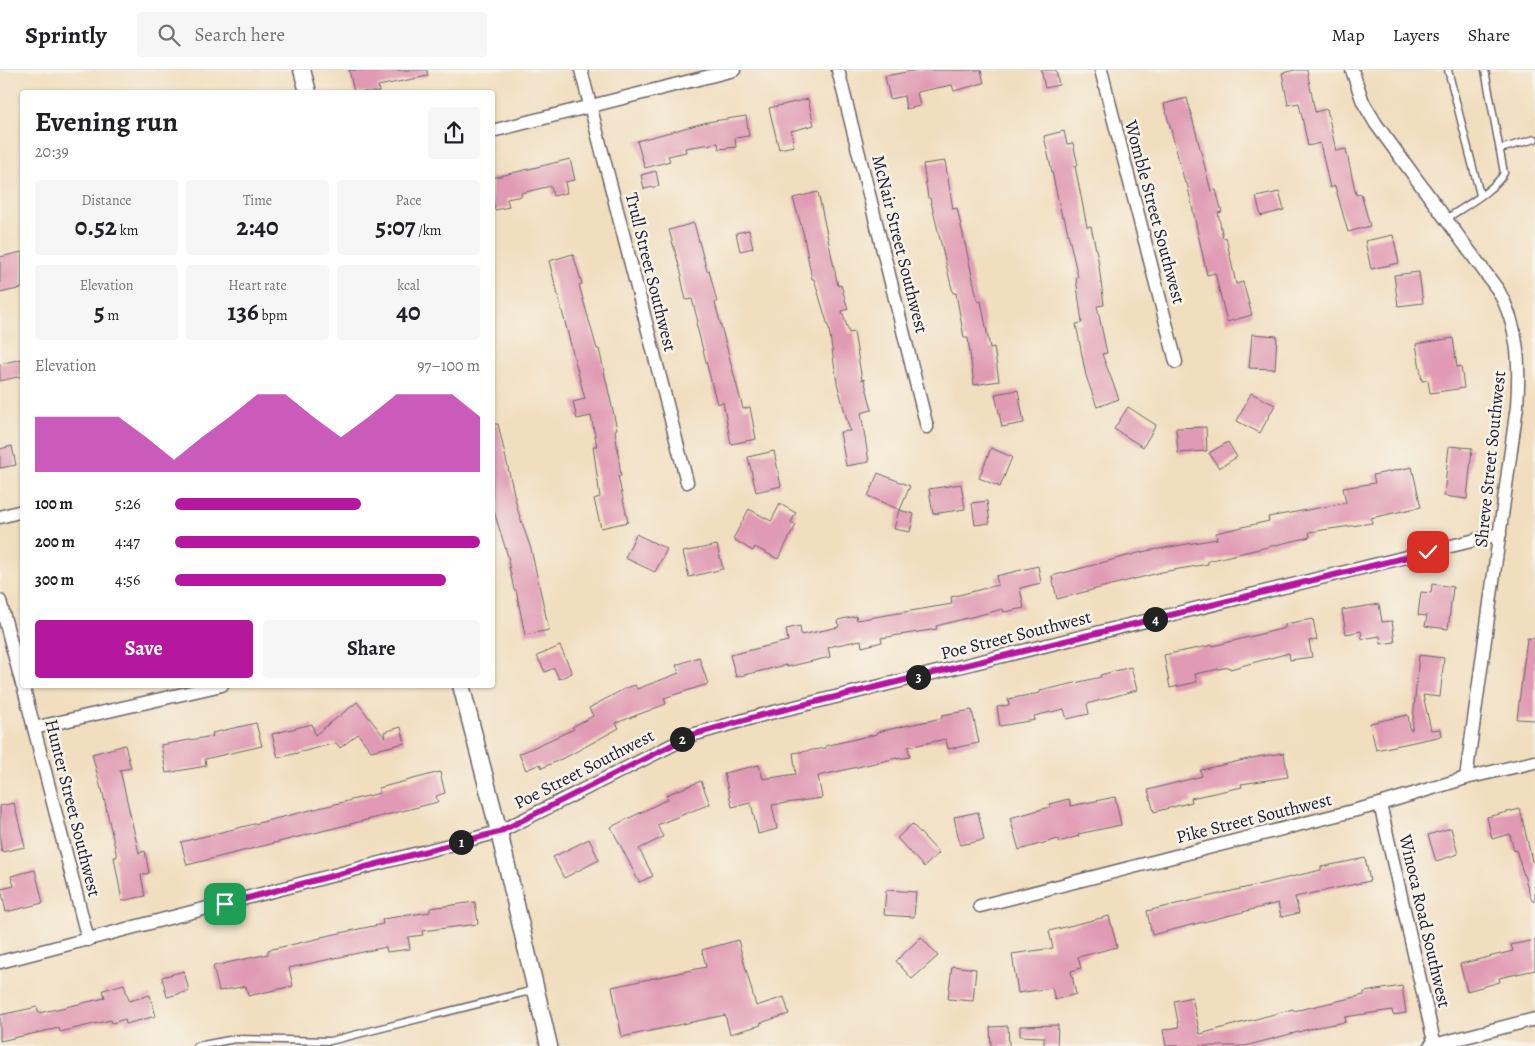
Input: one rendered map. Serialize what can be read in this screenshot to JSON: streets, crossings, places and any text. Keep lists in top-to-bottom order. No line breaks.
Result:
{"streets":{"street":["Womble Street Southwest","McNair Street Southwest","Trull Street Southwest","Shreve Street Southwest","Poe Street Southwest","Hunter Street Southwest","Pike Street Southwest","Winoca Road Southwest"]},"crossings":[["Shreve Street Southwest","Poe Street Southwest"],["Shreve Street Southwest","Pike Street Southwest"],["Poe Street Southwest","Hunter Street Southwest"],["Pike Street Southwest","Winoca Road Southwest"]],"page":{"header":"Sprintly","search":"Search here","nav":["Map","Layers","Share"],"heading":["Evening run","20:39"],"stats":[["Distance","0.52 km"],["Time","2:40"],["Pace","5:07 /km"],["Elevation","5 m"],["Heart rate","136 bpm"],["kcal","40"]],"chart":["Elevation","97–100 m"],"list":[{"name":"100 m","note":"5:26"},{"name":"200 m","note":"4:47"},{"name":"300 m","note":"4:56"}],"pins":["4","3","2","1"],"buttons":["Save","Share"]}}
